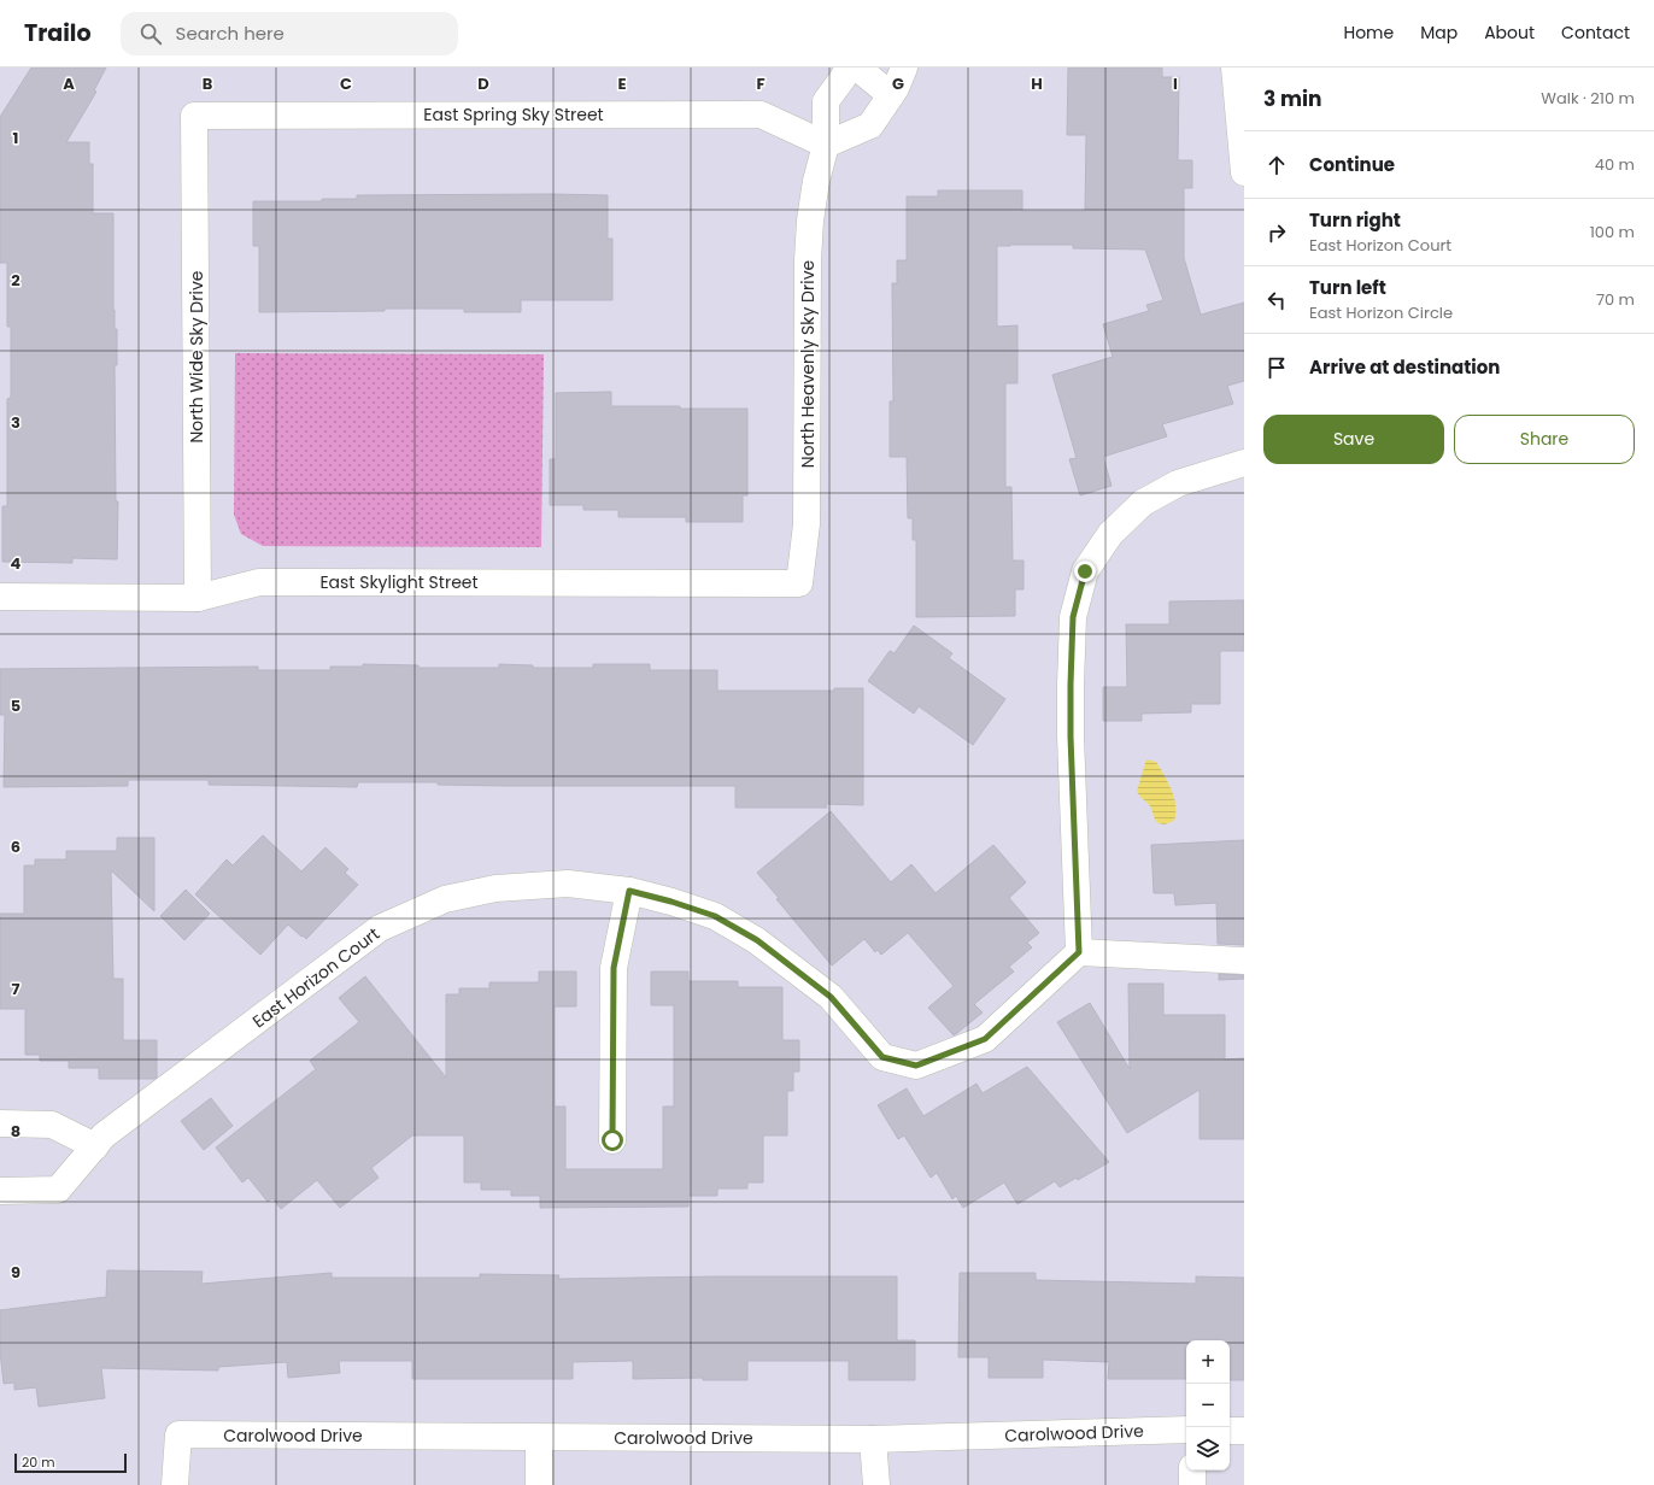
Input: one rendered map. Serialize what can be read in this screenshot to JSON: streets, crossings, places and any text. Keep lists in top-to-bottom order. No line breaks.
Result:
{"streets":{"street":["East Spring Sky Street","North Wide Sky Drive","North Heavenly Sky Drive","East Skylight Street","East Horizon Court","Carolwood Drive"]},"crossings":[["East Spring Sky Street","North Wide Sky Drive"],["East Spring Sky Street","North Heavenly Sky Drive"],["North Wide Sky Drive","East Skylight Street"],["North Heavenly Sky Drive","East Skylight Street"]],"scale_bar":"20 m","page":{"header":"Trailo","search":"Search here","nav":["Home","Map","About","Contact"],"heading":["3 min","Walk · 210 m"],"list":[["Continue","40 m"],["Turn right","East Horizon Court","100 m"],["Turn left","East Horizon Circle","70 m"],"Arrive at destination"],"buttons":["Save","Share"],"map_buttons":["+","−"],"scale":"20 m"},"grid":{"columns":["A","B","C","D","E","F","G","H","I"],"rows":["1","2","3","4","5","6","7","8","9"]}}
